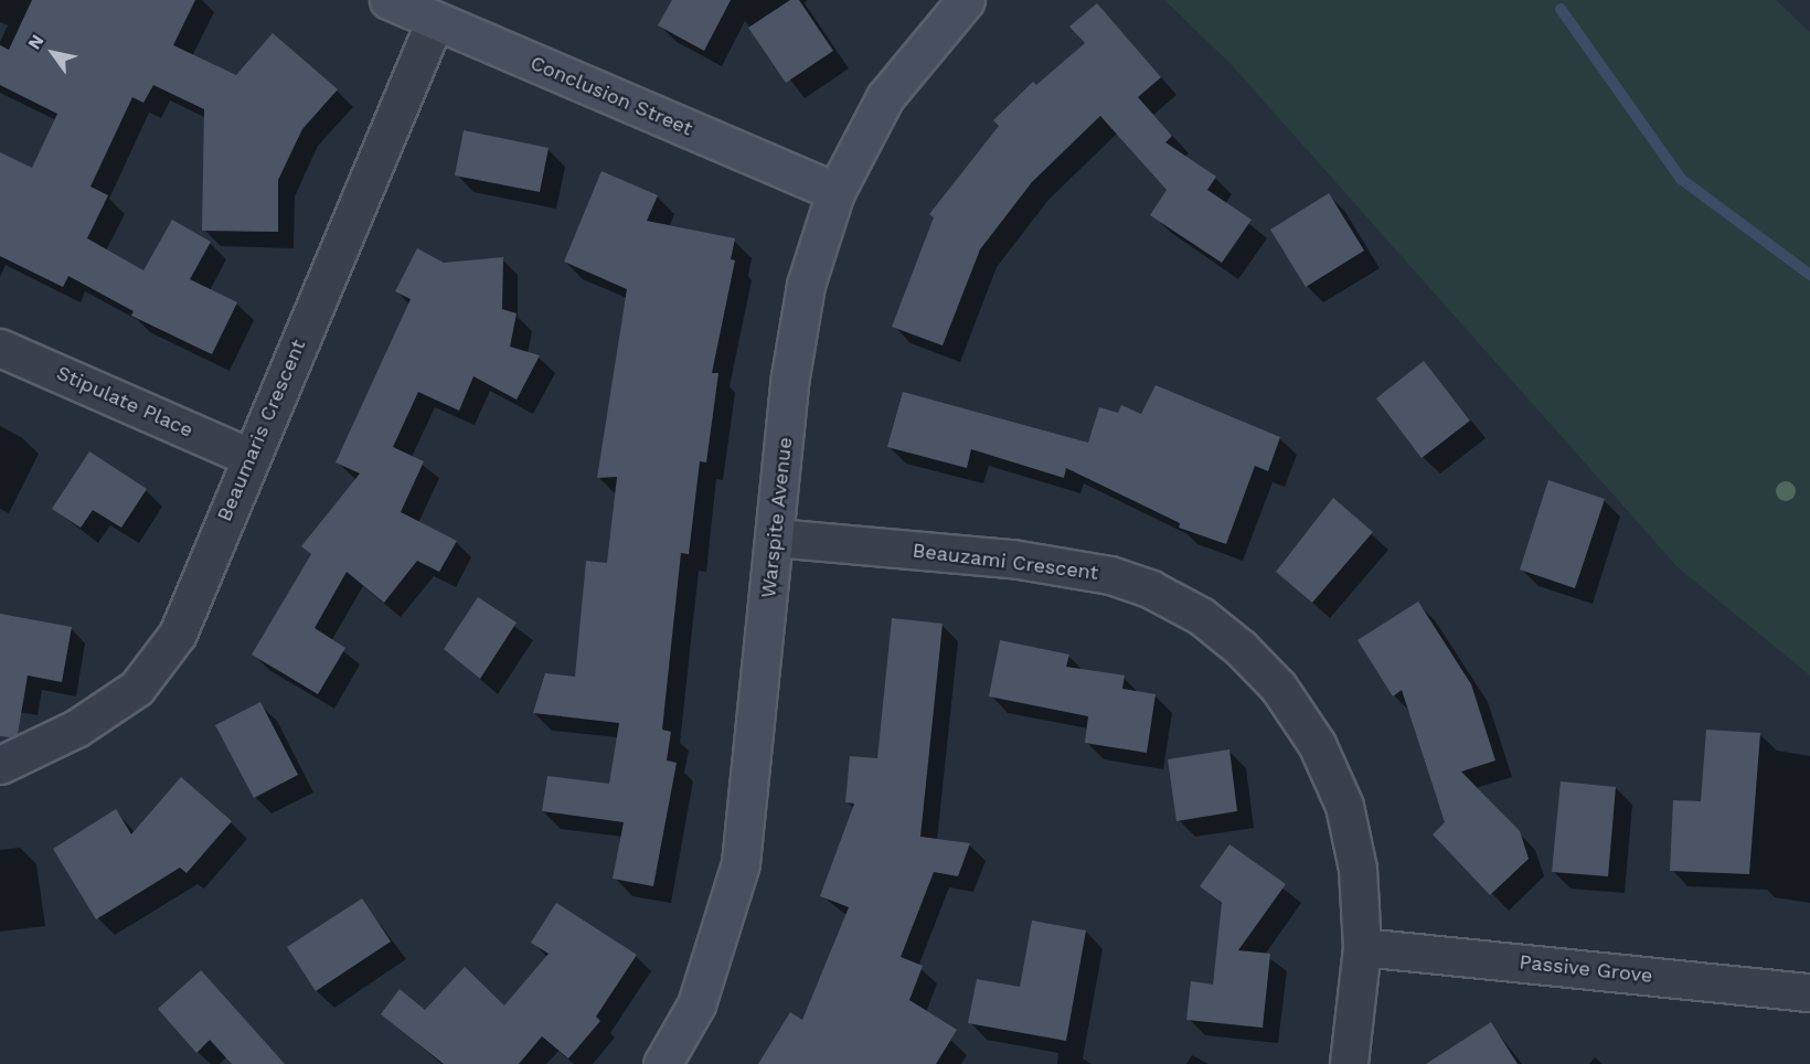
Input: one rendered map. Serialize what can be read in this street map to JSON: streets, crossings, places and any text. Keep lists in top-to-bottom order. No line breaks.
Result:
{"streets":{"main road":["Conclusion Street","Warspite Avenue"],"street":["Stipulate Place","Beaumaris Crescent","Beauzami Crescent","Passive Grove"]},"crossings":[["Conclusion Street","Beaumaris Crescent"],["Conclusion Street","Warspite Avenue"],["Stipulate Place","Beaumaris Crescent"],["Warspite Avenue","Beauzami Crescent"],["Beauzami Crescent","Passive Grove"]],"north":"top left"}
